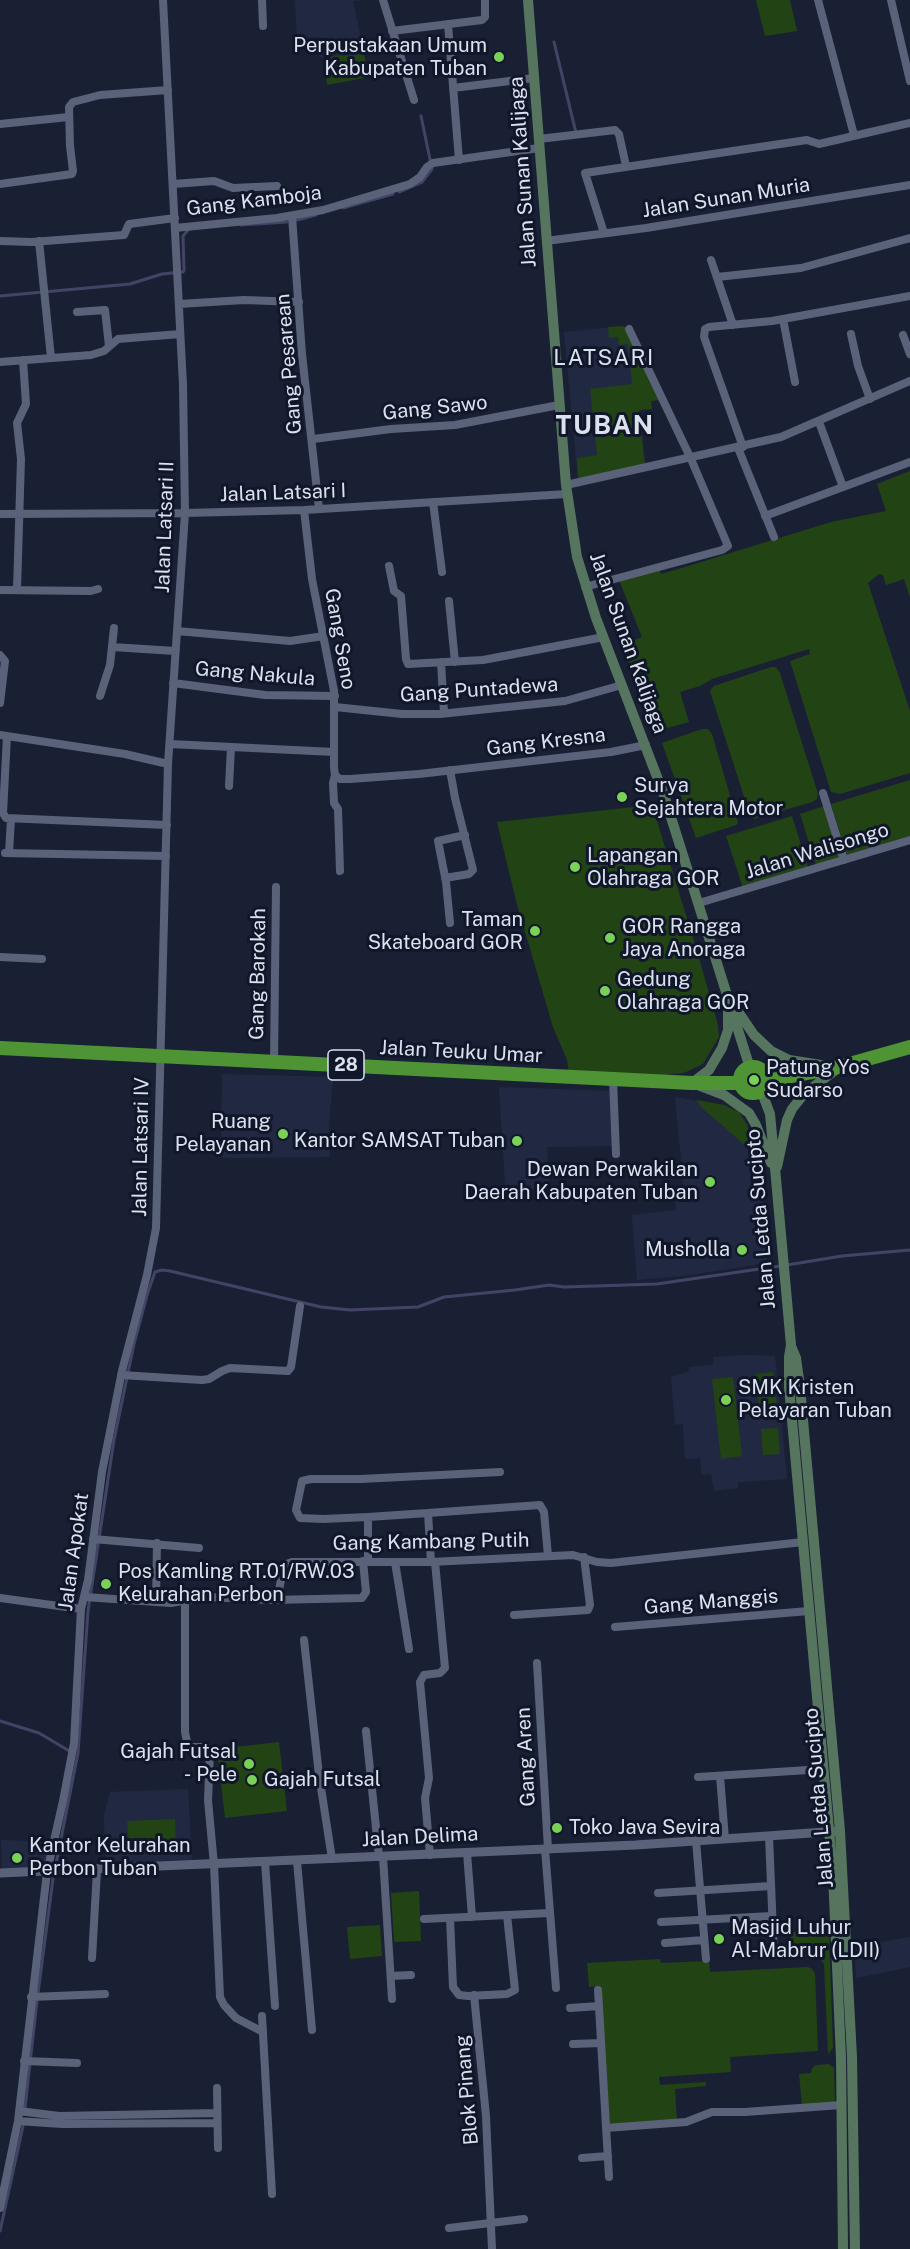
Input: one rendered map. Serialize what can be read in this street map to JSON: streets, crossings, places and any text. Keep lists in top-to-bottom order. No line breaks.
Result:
{"streets":{"highway":["Jalan Teuku Umar","28"],"main road":["Jalan Sunan Kalijaga","Jalan Letda Sucipto"],"street":["Jalan Sunan Muria","Gang Kamboja","Gang Pesarean","Gang Sawo","Jalan Latsari I","Jalan Latsari II","Gang Seno","Gang Nakula","Gang Puntadewa","Gang Kresna","Jalan Walisongo","Gang Barokah","Jalan Latsari IV","Gang Kambang Putih","Jalan Apokat","Gang Manggis","Gang Aren","Jalan Delima","Blok Pinang"]},"crossings":[["Jalan Sunan Kalijaga","Jalan Sunan Muria"],["Jalan Sunan Kalijaga","Gang Kamboja"],["Jalan Sunan Kalijaga","Gang Sawo"],["Jalan Sunan Kalijaga","Jalan Latsari I"],["Jalan Sunan Kalijaga","Gang Puntadewa"],["Jalan Sunan Kalijaga","Gang Kresna"],["Jalan Sunan Kalijaga","Jalan Walisongo"],["Jalan Sunan Kalijaga","Jalan Teuku Umar"],["Jalan Sunan Kalijaga","28"],["Jalan Sunan Kalijaga","Jalan Letda Sucipto"],["Gang Kamboja","Gang Pesarean"],["Gang Kamboja","Jalan Latsari II"],["Gang Pesarean","Gang Sawo"],["Gang Pesarean","Jalan Latsari I"],["Jalan Latsari I","Jalan Latsari II"],["Jalan Latsari I","Gang Seno"],["Jalan Latsari II","Gang Nakula"],["Jalan Latsari II","Jalan Teuku Umar"],["Jalan Latsari II","Jalan Latsari IV"],["Gang Seno","Gang Nakula"],["Gang Seno","Gang Puntadewa"],["Gang Seno","Gang Kresna"],["Gang Barokah","Jalan Teuku Umar"],["Jalan Teuku Umar","28"],["Jalan Teuku Umar","Jalan Latsari IV"],["Jalan Teuku Umar","Jalan Letda Sucipto"],["28","Jalan Letda Sucipto"],["Jalan Latsari IV","Jalan Apokat"],["Jalan Letda Sucipto","Gang Kambang Putih"],["Jalan Letda Sucipto","Gang Manggis"],["Jalan Letda Sucipto","Jalan Delima"],["Jalan Apokat","Jalan Delima"],["Gang Aren","Jalan Delima"]],"districts":["LATSARI","TUBAN"],"places":["Perpustakaan Umum Kabupaten Tuban","Surya Sejahtera Motor","Lapangan Olahraga GOR","Taman Skateboard GOR","GOR Rangga Jaya Anoraga","Gedung Olahraga GOR","Patung Yos Sudarso","Ruang Pelayanan","Kantor SAMSAT Tuban","Dewan Perwakilan Daerah Kabupaten Tuban","Musholla","SMK Kristen Pelayaran Tuban","Pos Kamling RT.01/RW.03 Kelurahan Perbon","Gajah Futsal - Pele","Gajah Futsal","Toko Java Sevira","Kantor Kelurahan Perbon Tuban","Masjid Luhur Al-Mabrur (LDII)"]}
